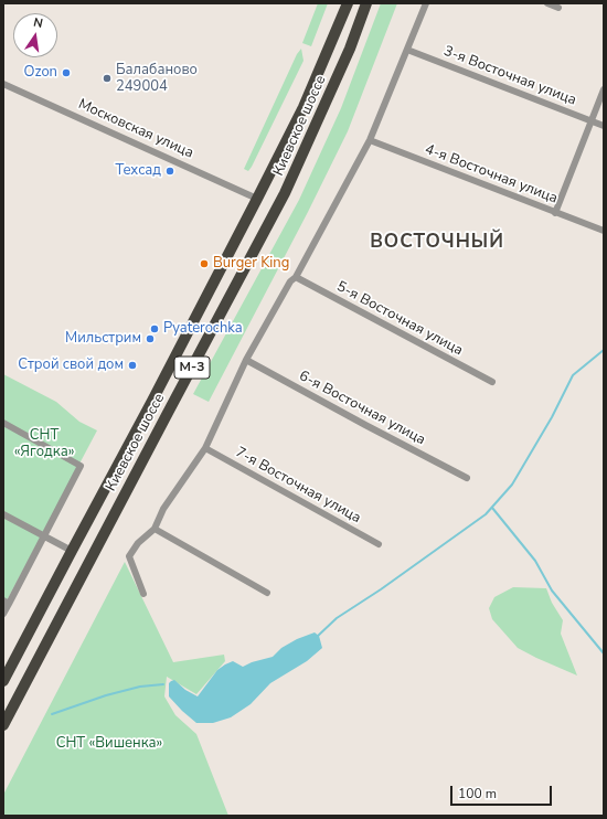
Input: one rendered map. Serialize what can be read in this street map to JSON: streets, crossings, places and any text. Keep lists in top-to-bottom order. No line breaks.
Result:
{"streets":{"highway":["Киевское шоссе","М-3"],"street":["3-я Восточная улица","Московская улица","4-я Восточная улица","5-я Восточная улица","6-я Восточная улица","7-я Восточная улица"]},"crossings":[["Киевское шоссе","Московская улица"]],"districts":["ВОСТОЧНЫЙ"],"parks":["СНТ «Ягодка»","СНТ «Вишенка»"],"places":["Ozon","Балабаново 249004","Техсад","Burger King","Pyaterochka","Мильстрим","Строй свой дом"],"scale_bar":"100 m","north":"top"}
